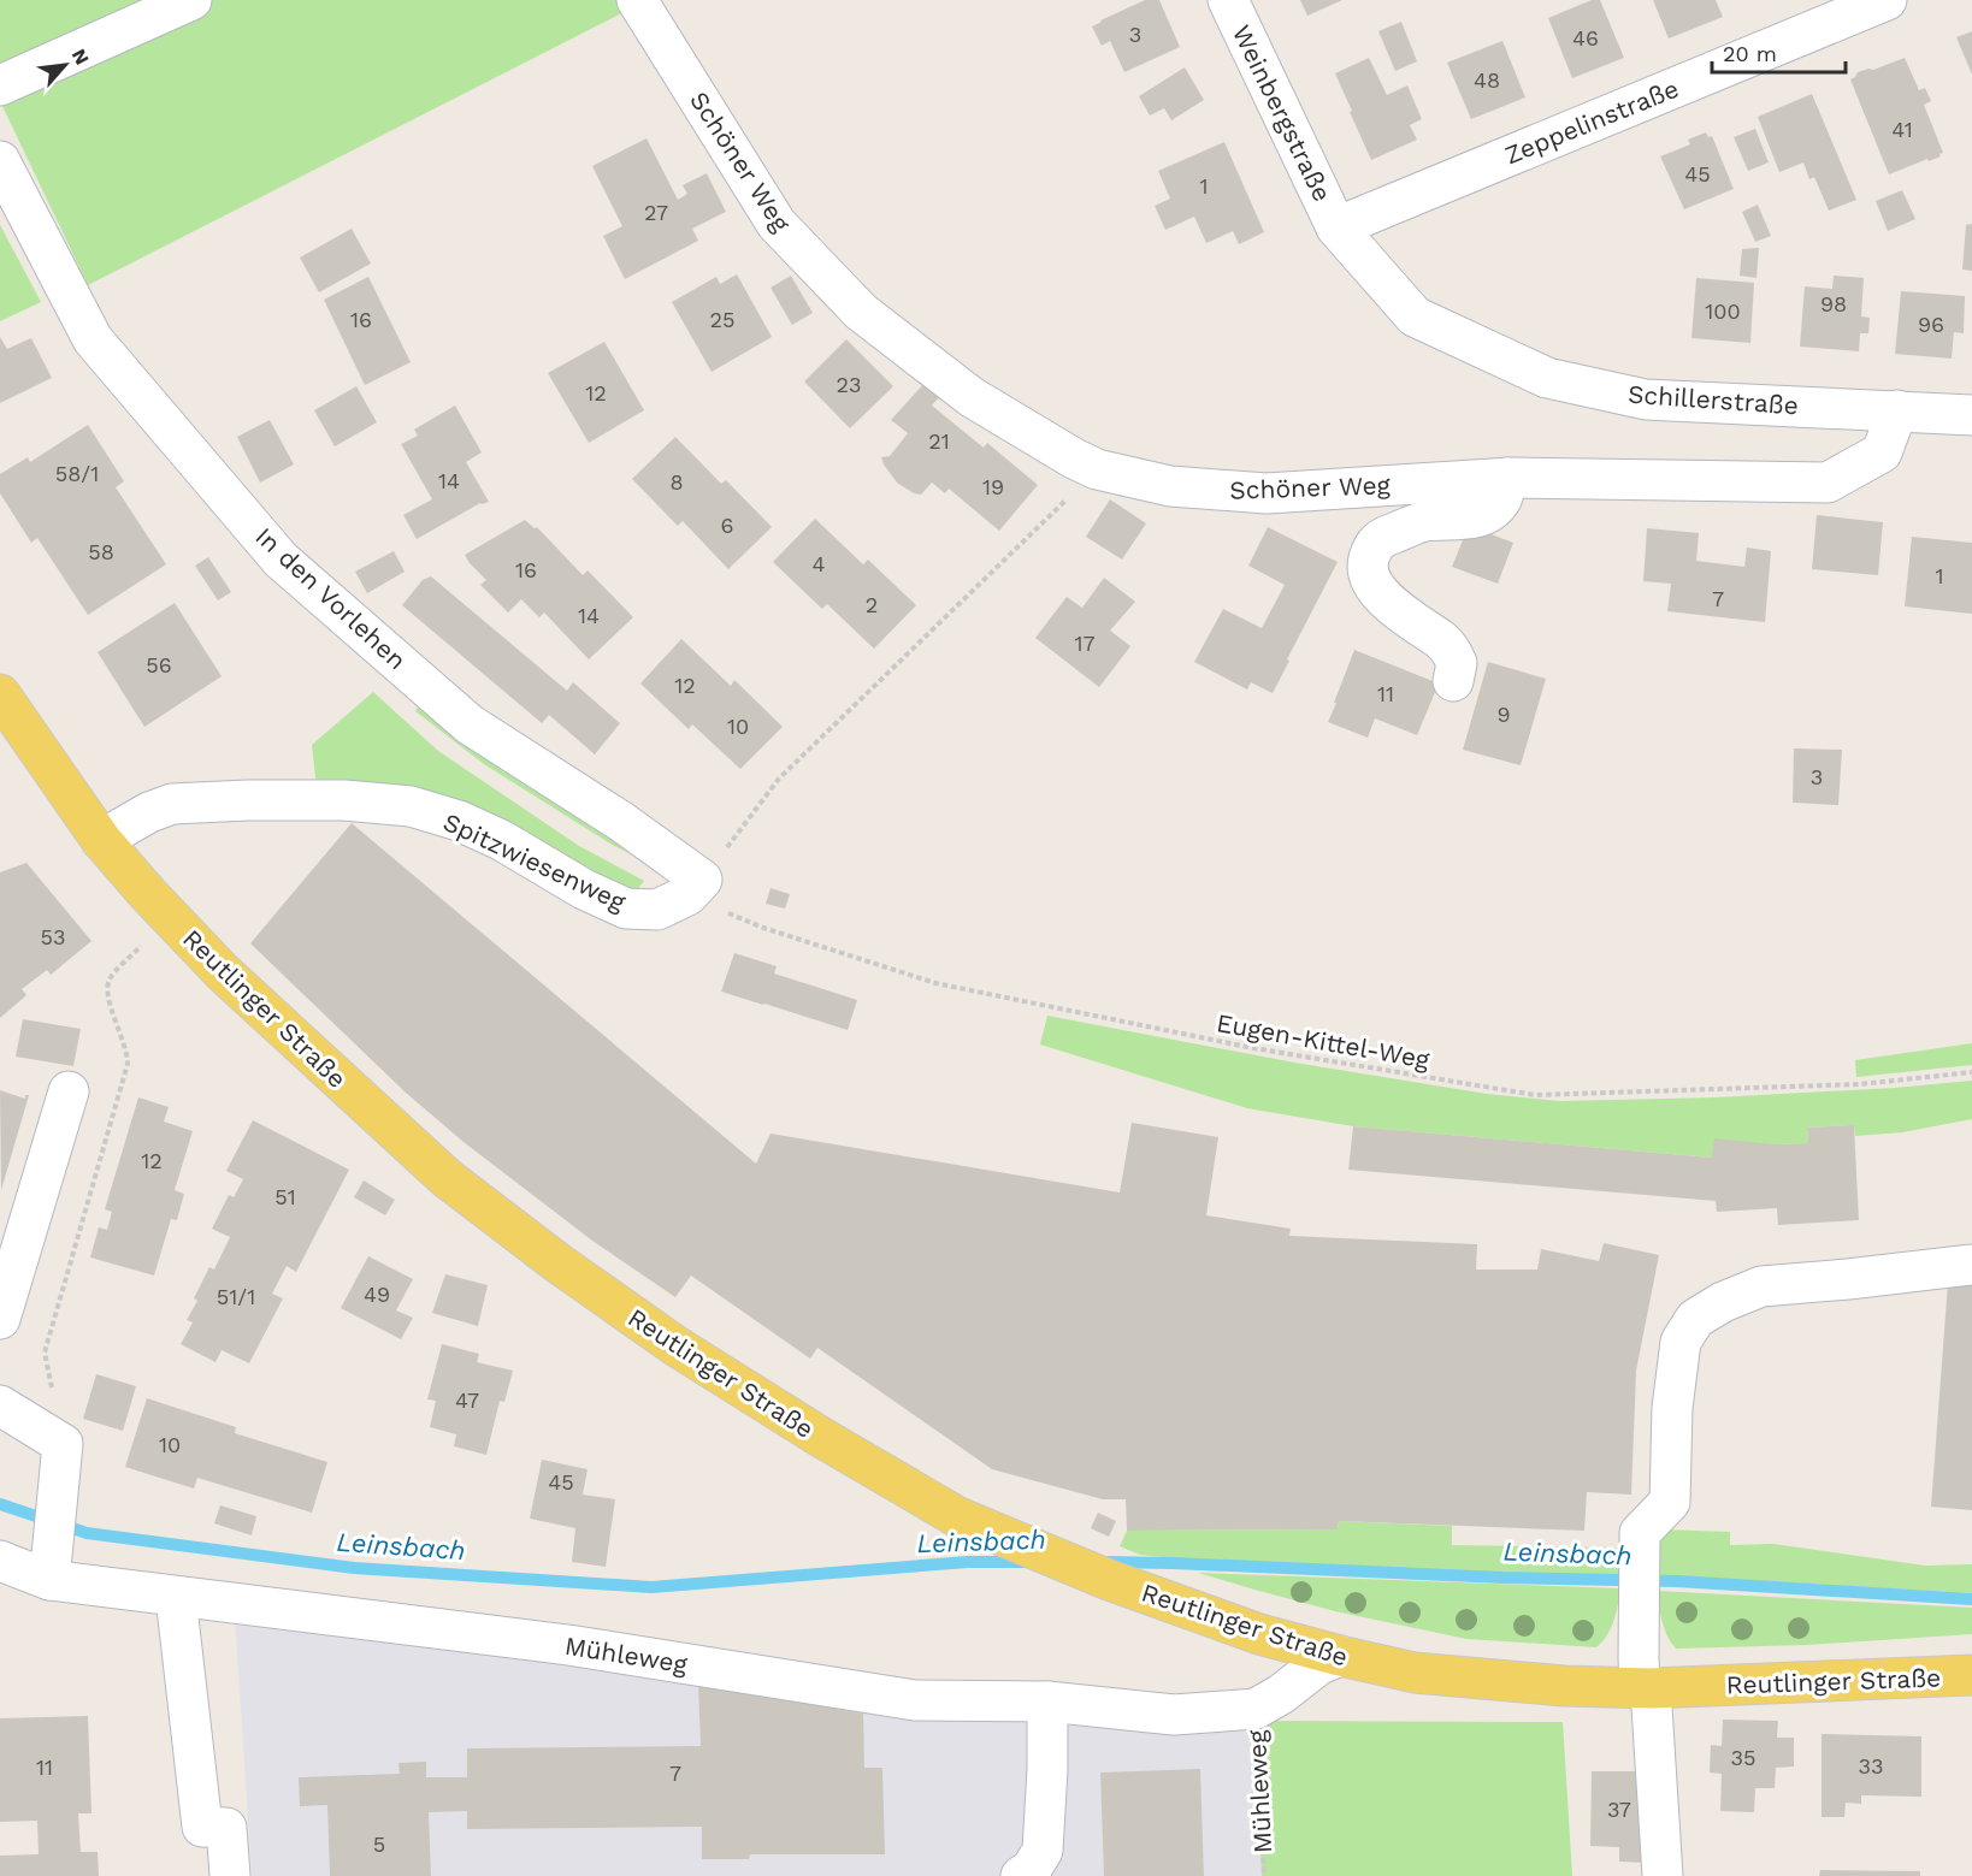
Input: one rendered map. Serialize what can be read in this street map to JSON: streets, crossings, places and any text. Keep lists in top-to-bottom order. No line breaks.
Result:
{"streets":{"main road":["Reutlinger Straße"],"street":["Weinbergstraße","Zeppelinstraße","Schöner Weg","Schillerstraße","In den Vorlehen","Spitzwiesenweg","Mühleweg"],"path":["Eugen-Kittel-Weg"]},"crossings":[["Weinbergstraße","Zeppelinstraße"],["Weinbergstraße","Schillerstraße"],["Zeppelinstraße","Schillerstraße"],["Schöner Weg","Schillerstraße"],["In den Vorlehen","Spitzwiesenweg"],["In den Vorlehen","Eugen-Kittel-Weg"],["Spitzwiesenweg","Reutlinger Straße"],["Spitzwiesenweg","Eugen-Kittel-Weg"],["Reutlinger Straße","Mühleweg"]],"water":["Leinsbach"],"house_numbers":["3","46","48","41","45","1","27","98","100","16","25","96","23","12","21","58/1","14","8","19","6","58","4","16","1","7","2","14","17","56","12","11","9","10","3","53","12","51","49","51/1","47","10","45","35","33","11","7","37","5"],"scale_bar":"20 m","north":"top right"}
